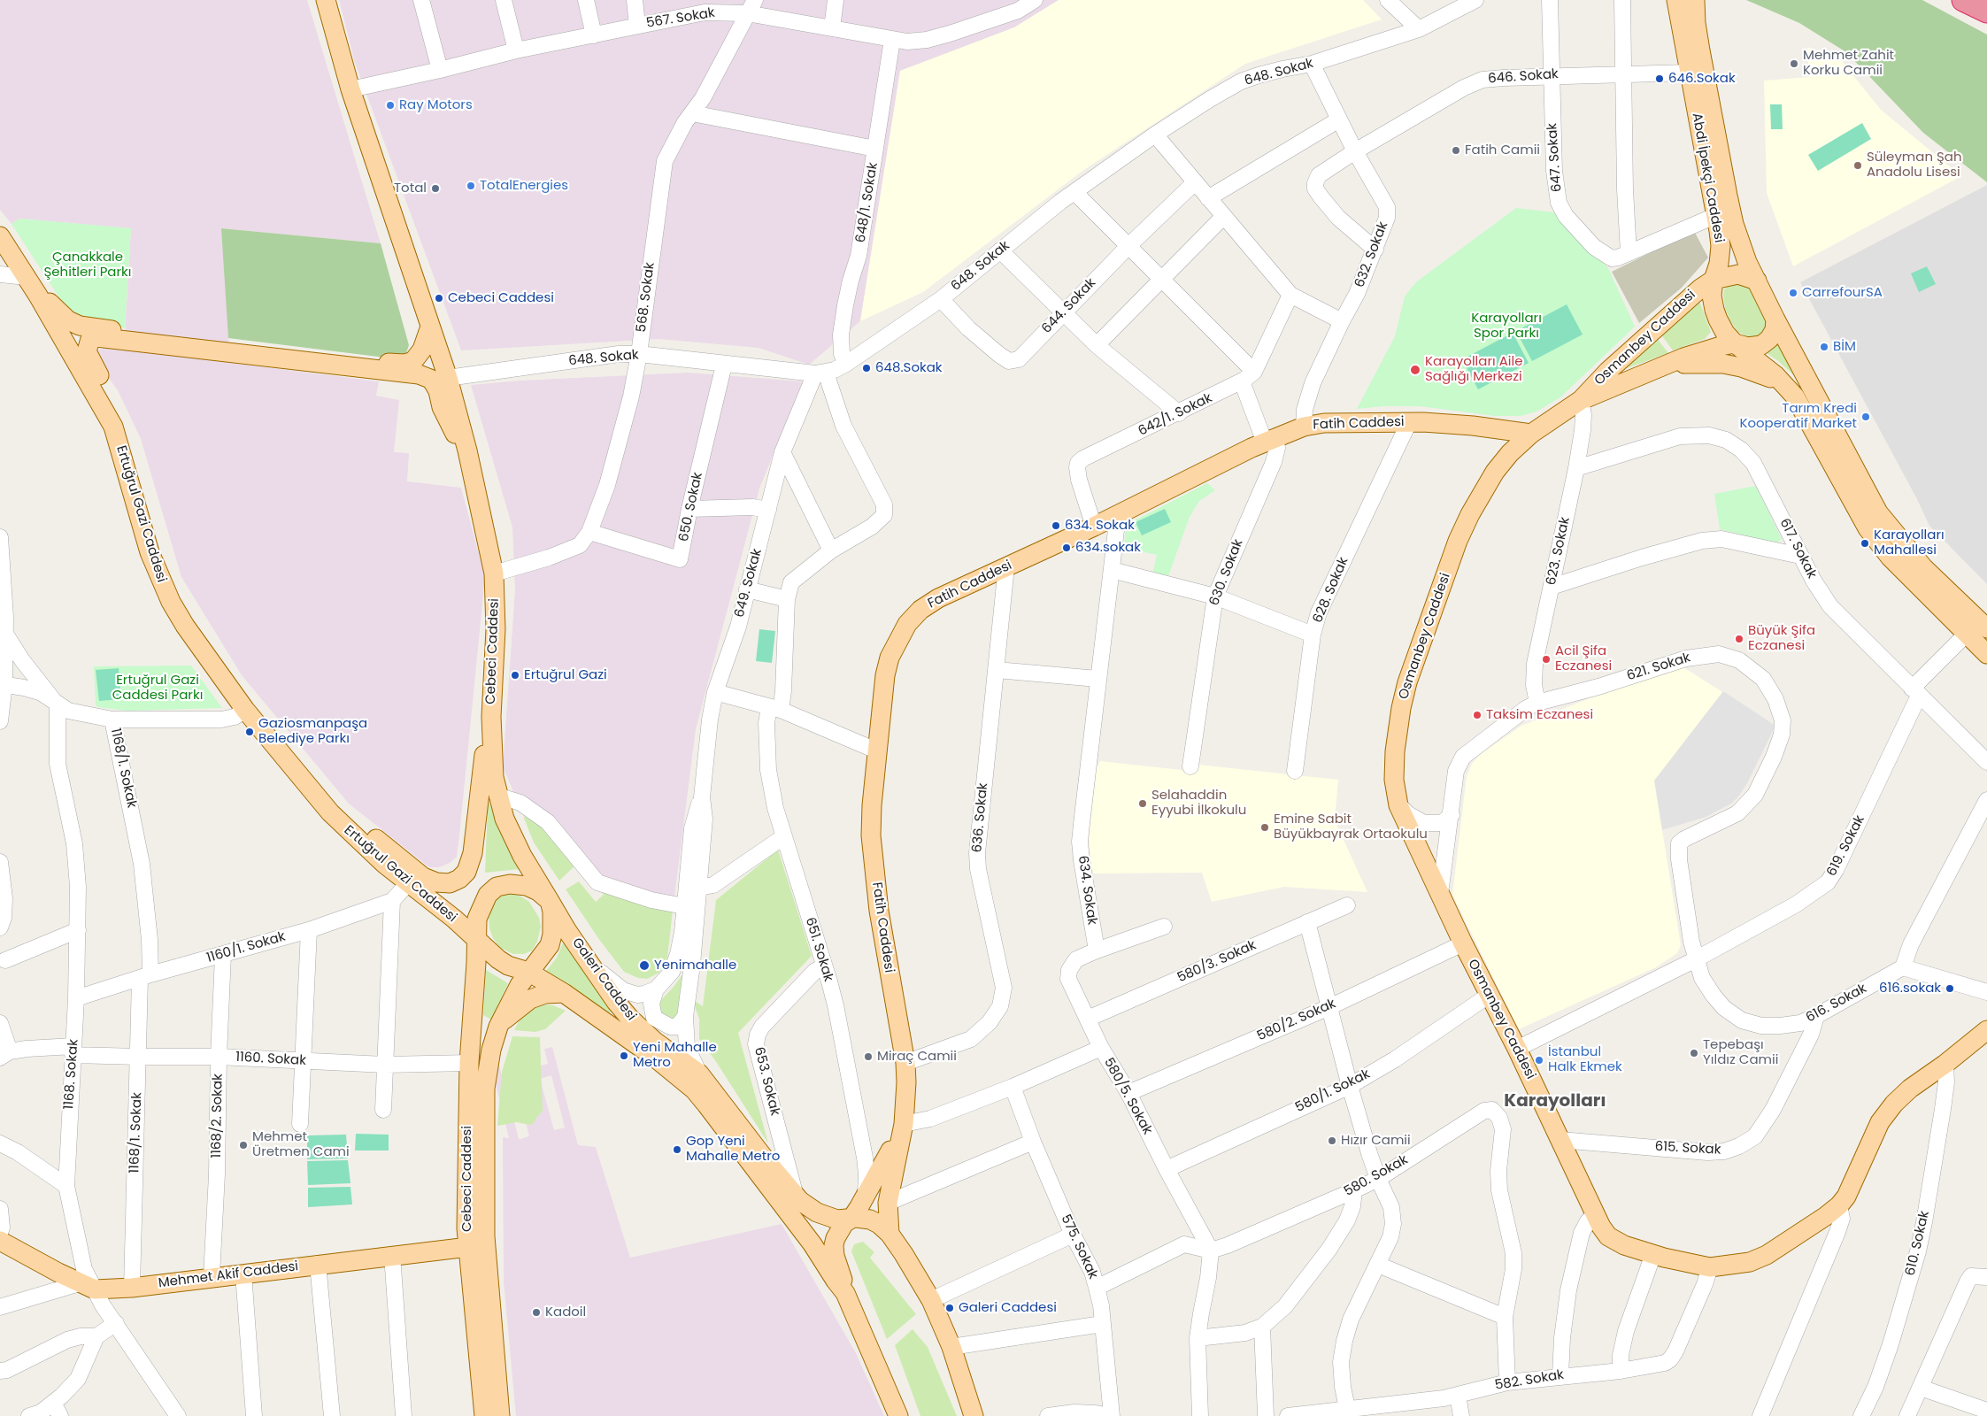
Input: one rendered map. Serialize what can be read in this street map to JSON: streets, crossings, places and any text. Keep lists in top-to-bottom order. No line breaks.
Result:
{"streets":{"main road":["Abdi İpekçi Caddesi","Osmanbey Caddesi","Fatih Caddesi","Ertuğrul Gazi Caddesi","Cebeci Caddesi","Galeri Caddesi","Mehmet Akif Caddesi"],"street":["567. Sokak","648. Sokak","646. Sokak","647. Sokak","648/1. Sokak","632. Sokak","568. Sokak","644. Sokak","642/1. Sokak","650. Sokak","617. Sokak","623. Sokak","630. Sokak","649. Sokak","628. Sokak","621. Sokak","1168/1. Sokak","636. Sokak","619. Sokak","634. Sokak","1160/1. Sokak","651. Sokak","580/3. Sokak","616. Sokak","580/2. Sokak","1160. Sokak","1168. Sokak","653. Sokak","580/1. Sokak","580/5. Sokak","1168/2. Sokak","615. Sokak","580. Sokak","610. Sokak","575. Sokak","582. Sokak"]},"crossings":[["567. Sokak","648/1. Sokak"],["567. Sokak","568. Sokak"],["567. Sokak","Cebeci Caddesi"],["648. Sokak","648/1. Sokak"],["648. Sokak","632. Sokak"],["648. Sokak","568. Sokak"],["648. Sokak","644. Sokak"],["648. Sokak","650. Sokak"],["648. Sokak","649. Sokak"],["648. Sokak","Cebeci Caddesi"],["648. Sokak","651. Sokak"],["646. Sokak","647. Sokak"],["646. Sokak","Abdi İpekçi Caddesi"],["646. Sokak","632. Sokak"],["647. Sokak","Abdi İpekçi Caddesi"],["Abdi İpekçi Caddesi","Osmanbey Caddesi"],["Abdi İpekçi Caddesi","619. Sokak"],["632. Sokak","Fatih Caddesi"],["568. Sokak","650. Sokak"],["568. Sokak","Cebeci Caddesi"],["Osmanbey Caddesi","Fatih Caddesi"],["Osmanbey Caddesi","623. Sokak"],["Osmanbey Caddesi","621. Sokak"],["Osmanbey Caddesi","619. Sokak"],["Osmanbey Caddesi","580/2. Sokak"],["Osmanbey Caddesi","580/1. Sokak"],["Osmanbey Caddesi","615. Sokak"],["Osmanbey Caddesi","610. Sokak"],["Osmanbey Caddesi","582. Sokak"],["642/1. Sokak","Fatih Caddesi"],["Fatih Caddesi","630. Sokak"],["Fatih Caddesi","628. Sokak"],["Fatih Caddesi","636. Sokak"],["Fatih Caddesi","634. Sokak"],["Fatih Caddesi","Galeri Caddesi"],["Ertuğrul Gazi Caddesi","Cebeci Caddesi"],["Ertuğrul Gazi Caddesi","1160/1. Sokak"],["Ertuğrul Gazi Caddesi","Galeri Caddesi"],["617. Sokak","623. Sokak"],["617. Sokak","619. Sokak"],["623. Sokak","621. Sokak"],["649. Sokak","651. Sokak"],["649. Sokak","Galeri Caddesi"],["Cebeci Caddesi","Galeri Caddesi"],["Cebeci Caddesi","1160. Sokak"],["Cebeci Caddesi","Mehmet Akif Caddesi"],["621. Sokak","616. Sokak"],["1168/1. Sokak","1160/1. Sokak"],["1168/1. Sokak","1160. Sokak"],["1168/1. Sokak","Mehmet Akif Caddesi"],["619. Sokak","616. Sokak"],["634. Sokak","580/5. Sokak"],["1160/1. Sokak","1168. Sokak"],["1160/1. Sokak","1168/2. Sokak"],["651. Sokak","653. Sokak"],["580/3. Sokak","580/5. Sokak"],["Galeri Caddesi","653. Sokak"],["616. Sokak","615. Sokak"],["580/2. Sokak","580/5. Sokak"],["1160. Sokak","1168. Sokak"],["1160. Sokak","1168/2. Sokak"],["1168. Sokak","Mehmet Akif Caddesi"],["580/1. Sokak","580/5. Sokak"],["580/5. Sokak","580. Sokak"],["1168/2. Sokak","Mehmet Akif Caddesi"],["580. Sokak","582. Sokak"]],"districts":["Karayolları"],"parks":["Çanakkale Şehitleri Parkı","Karayolları Spor Parkı","Ertuğrul Gazi Caddesi Parkı"],"places":["Mehmet Zahit Korku Camii","646.Sokak","Ray Motors","Fatih Camii","Süleyman Şah Anadolu Lisesi","TotalEnergies","Total","CarrefourSA","Cebeci Caddesi","BİM","648.Sokak","Karayolları Aile Sağlığı Merkezi","Tarım Kredi Kooperatif Market","634. Sokak","Karayolları Mahallesi","634.sokak","Büyük Şifa Eczanesi","Acil Şifa Eczanesi","Ertuğrul Gazi","Taksim Eczanesi","Gaziosmanpaşa Belediye Parkı","Selahaddin Eyyubi İlkokulu","Emine Sabit Büyükbayrak Ortaokulu","Yenimahalle","616.sokak","Tepebaşı Yıldız Camii","Yeni Mahalle Metro","Miraç Camii","İstanbul Halk Ekmek","Hızır Camii","Mehmet Üretmen Cami","Gop Yeni Mahalle Metro","Galeri Caddesi","Kadoil"]}
